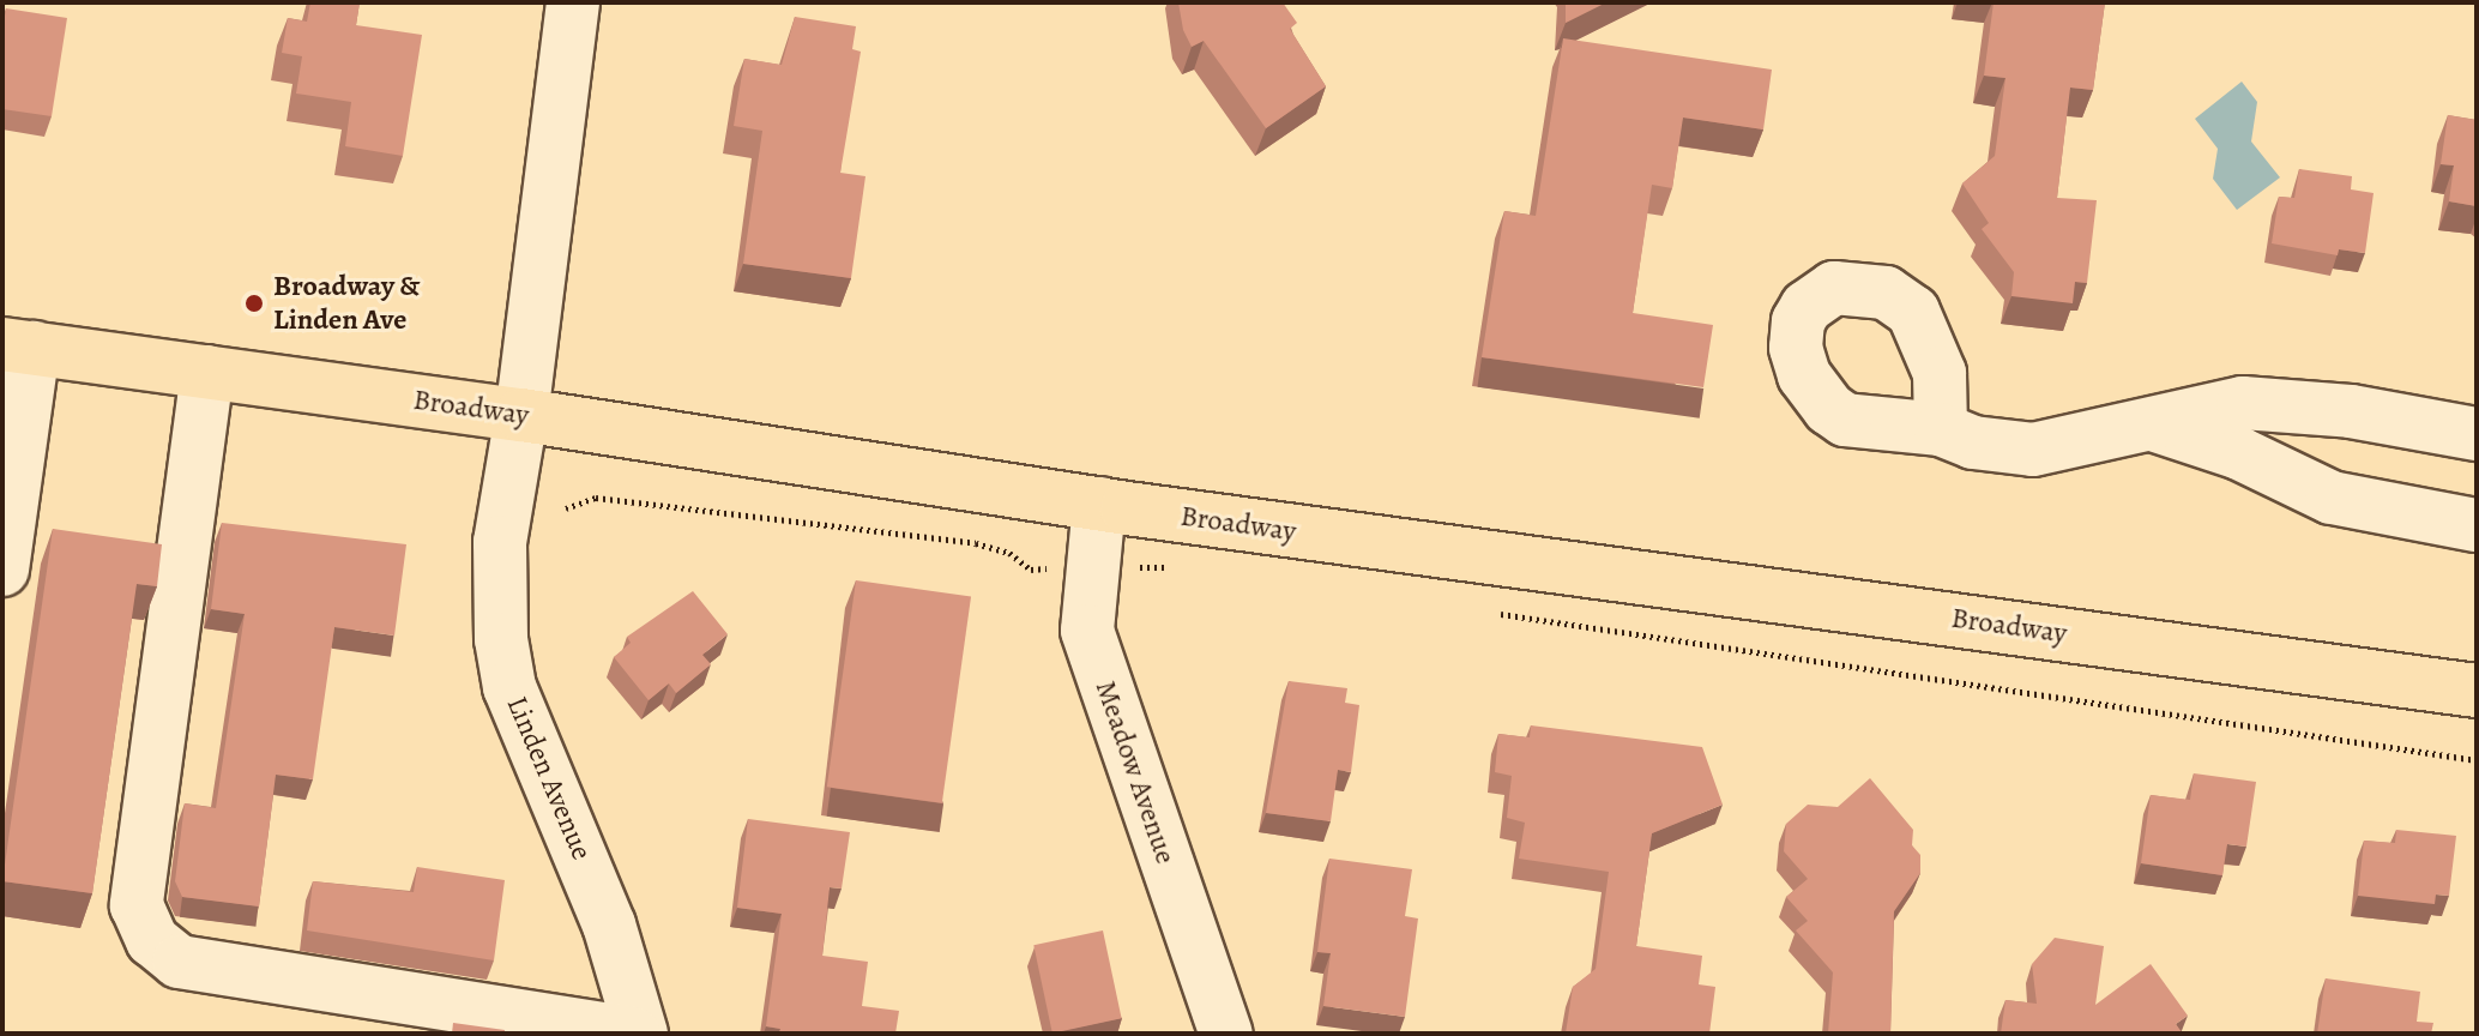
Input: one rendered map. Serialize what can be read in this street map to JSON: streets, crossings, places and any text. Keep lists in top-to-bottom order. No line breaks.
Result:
{"streets":{"main road":["Broadway"],"street":["Meadow Avenue","Linden Avenue"]},"crossings":[["Broadway","Meadow Avenue"],["Broadway","Linden Avenue"]],"places":["Broadway & Linden Ave"]}
